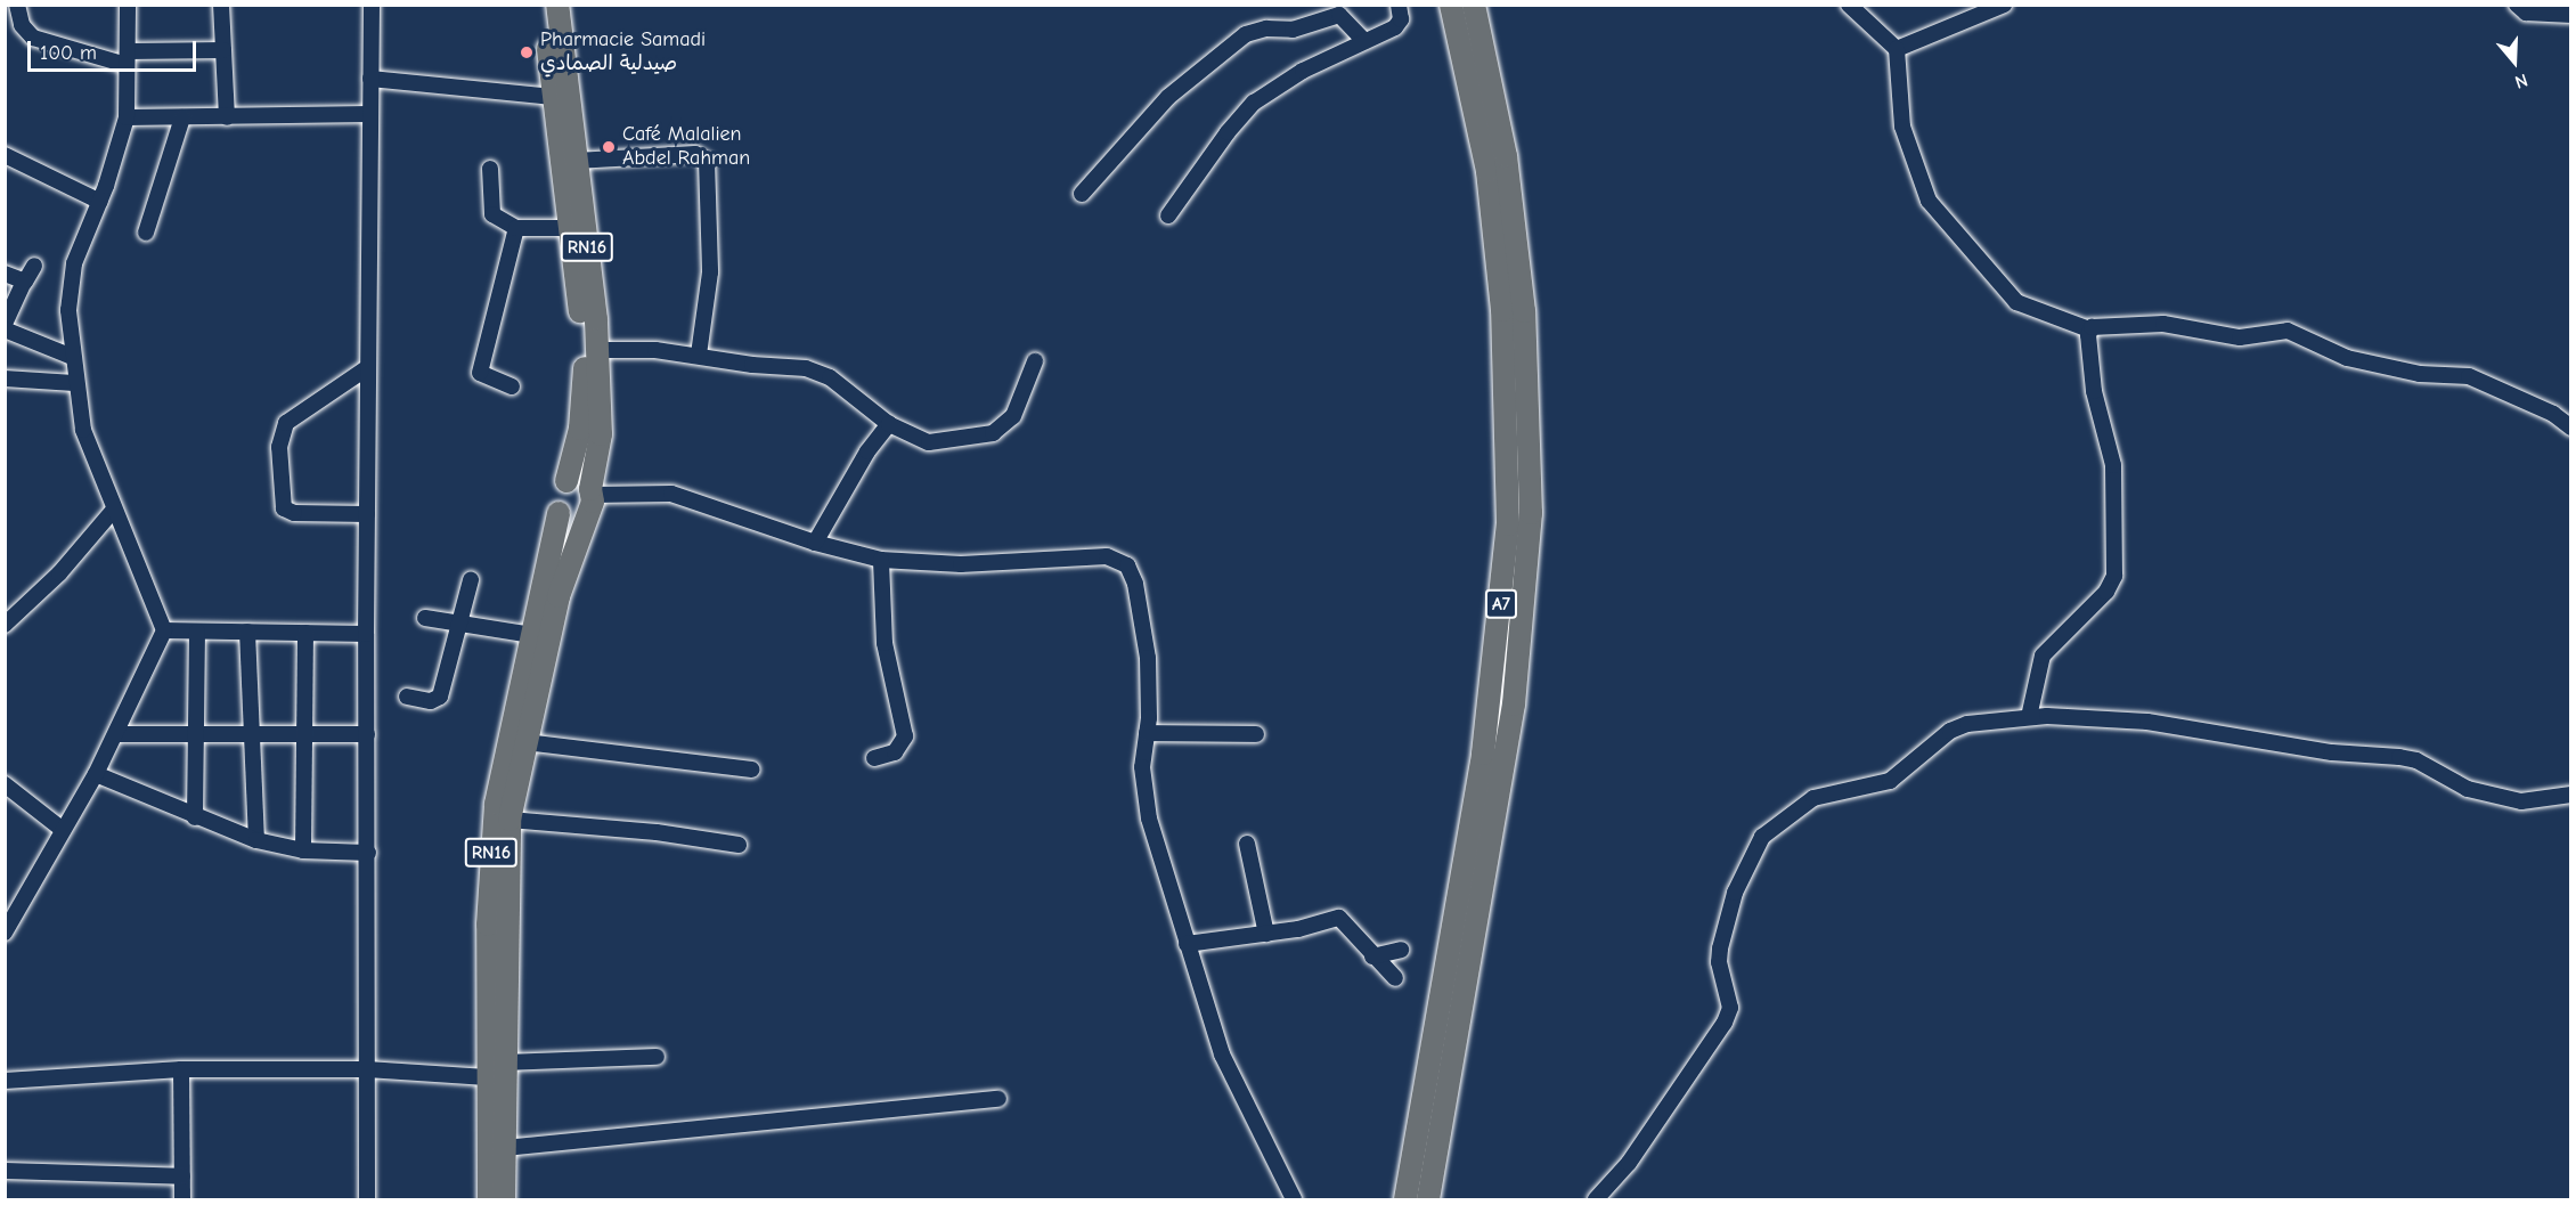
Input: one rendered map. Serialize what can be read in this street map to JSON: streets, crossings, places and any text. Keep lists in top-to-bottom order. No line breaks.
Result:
{"streets":{"highway":["RN16","A7"]},"places":["Pharmacie Samadi صيدلية الصمادي","Café Malalien Abdel Rahman"],"scale_bar":"100 m","north":"bottom"}
